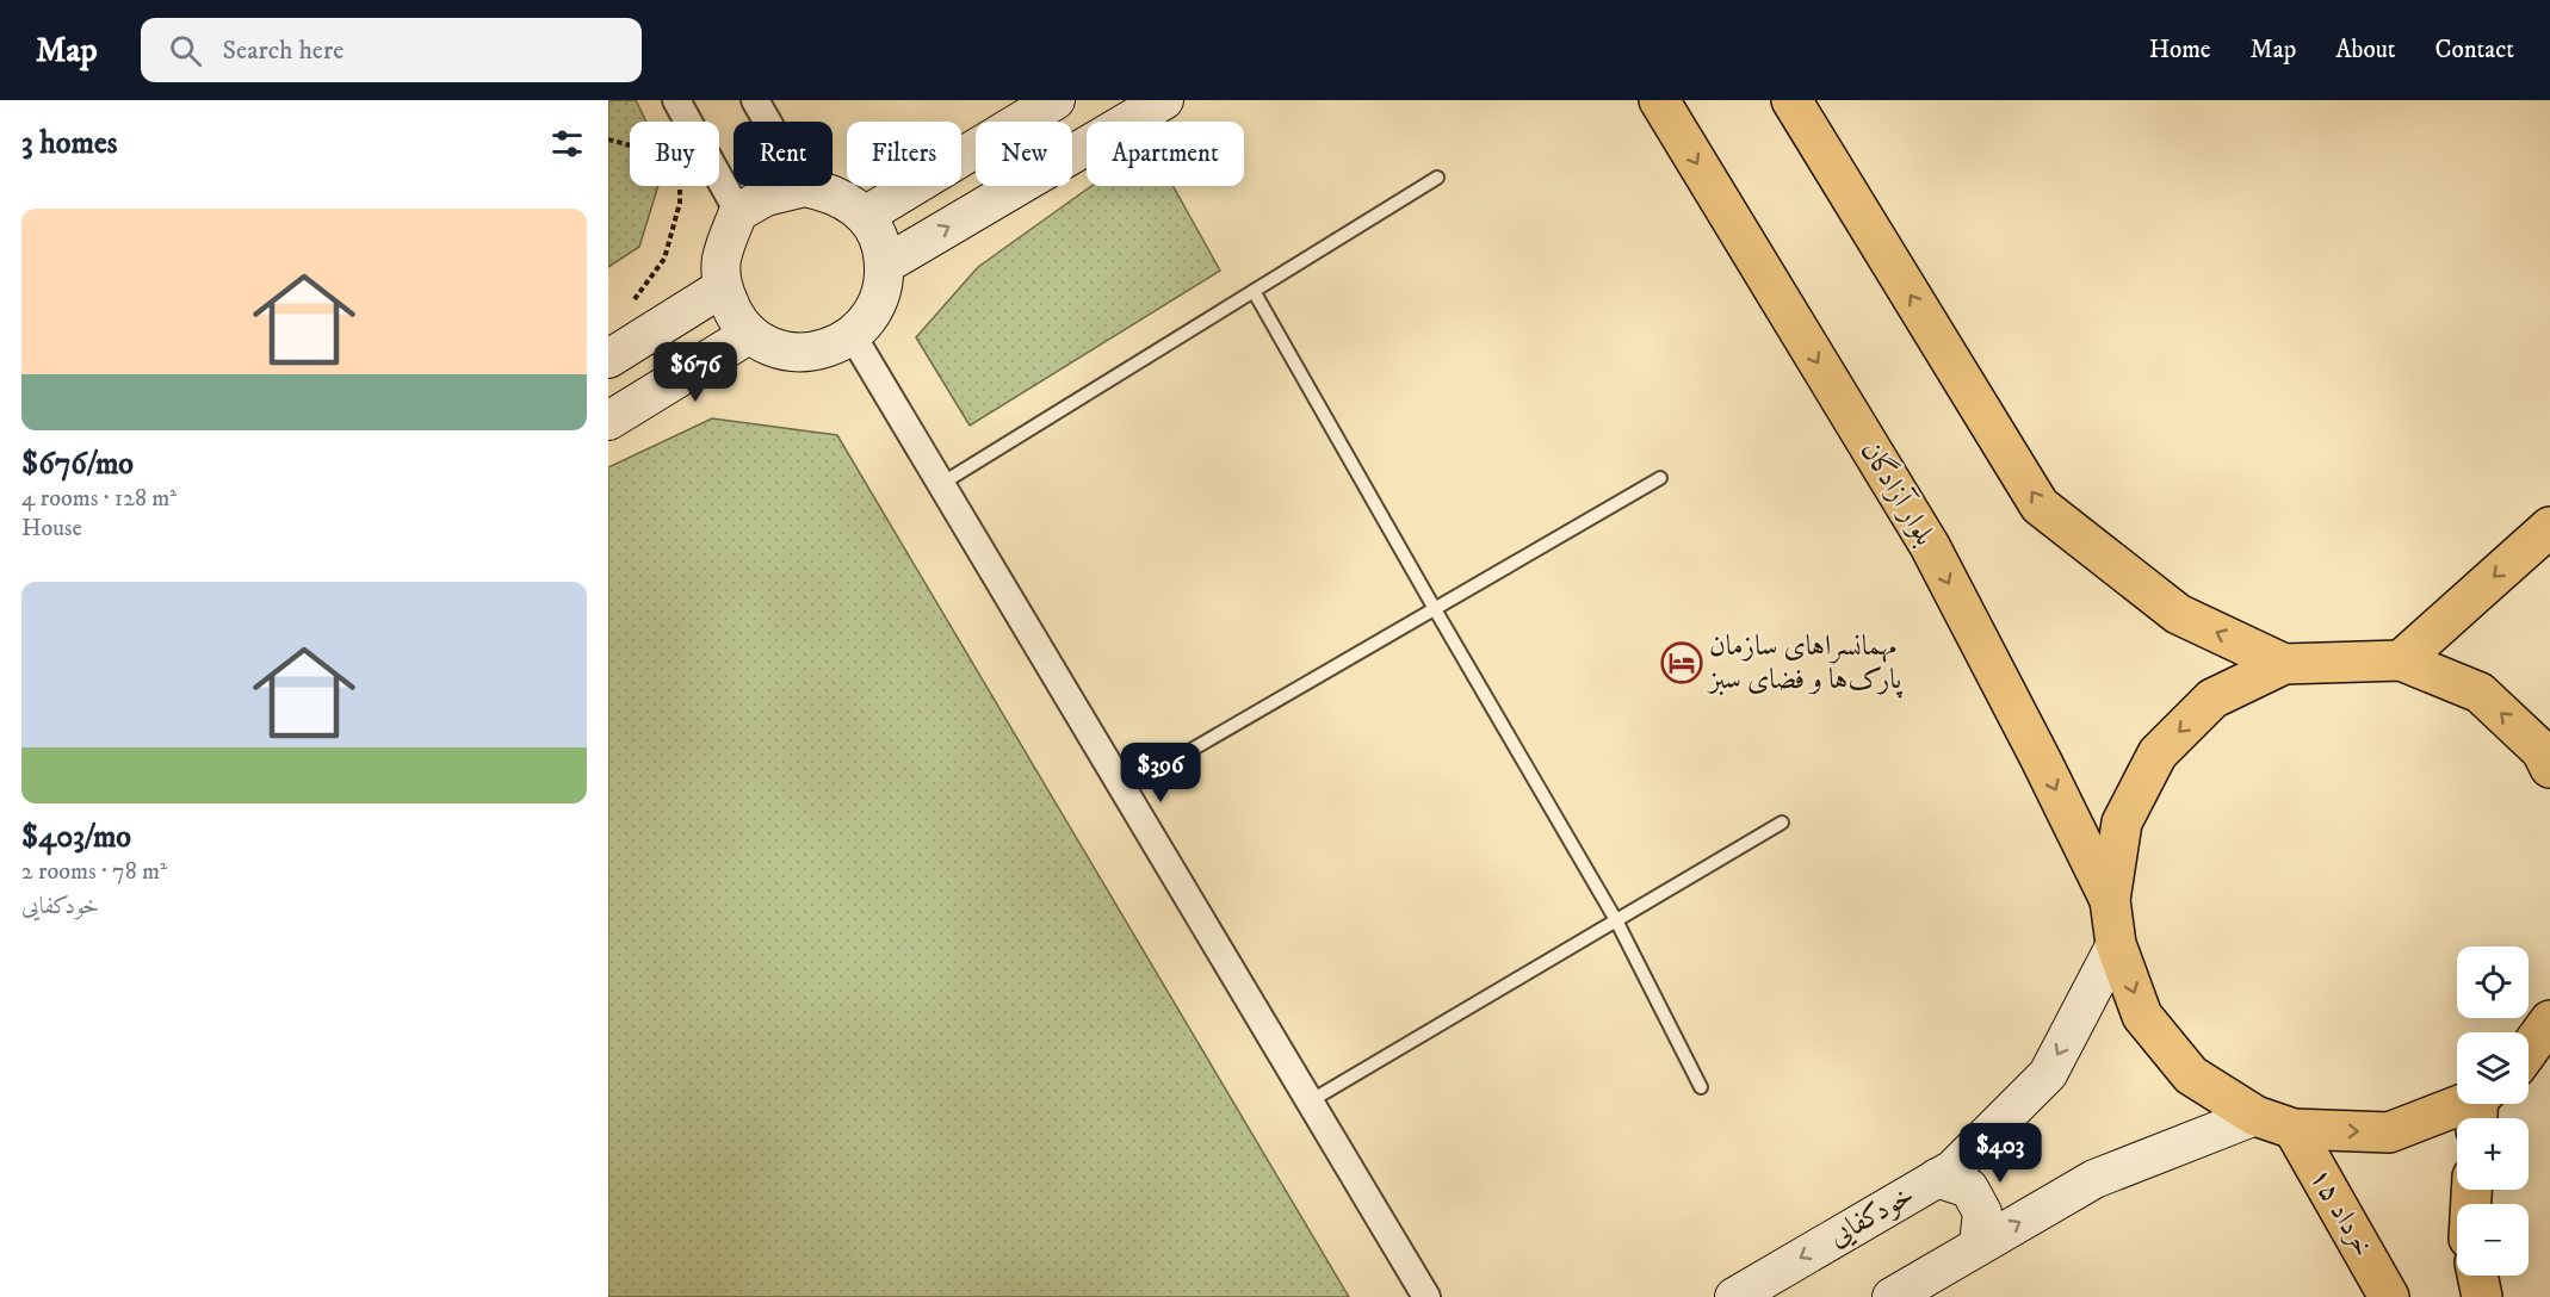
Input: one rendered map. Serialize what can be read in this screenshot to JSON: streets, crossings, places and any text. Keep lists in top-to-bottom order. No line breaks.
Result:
{"streets":{"main road":["بلوار آزادگان","۱۵ خرداد"],"street":["خودکفایی"]},"places":{"hotel":["مهمانسراهای سازمان پارک‌ها و فضای سبز"]},"page":{"header":"Map","search":"Search here","nav":["Home","Map","About","Contact"],"heading":"3 homes","chip":["Buy","Rent","Filters","New","Apartment"],"list":[{"name":"$676/mo","note":"4 rooms · 128 m² · House"},{"name":"$403/mo","note":"2 rooms · 78 m² · خودکفایی"}],"price":["$676","$396","$403"],"map_buttons":["+","−"]}}
